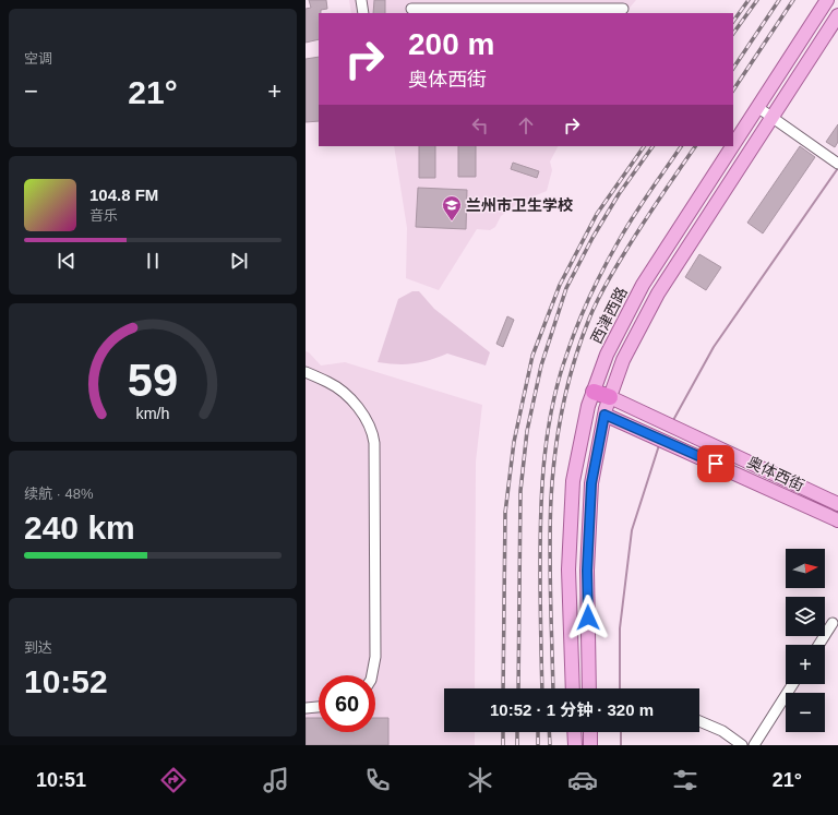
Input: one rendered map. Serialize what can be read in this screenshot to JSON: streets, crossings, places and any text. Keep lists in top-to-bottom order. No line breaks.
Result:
{"streets":{"main road":["西津西路","奥体西街"]},"places":{"school or university":["兰州市卫生学校"]},"north":"right","page":{"tile":["空调",["续航 · 48%","240 km"],["到达","10:52"]],"turn":["200 m","奥体西街"],"heat":["−","21°","+"],"song":["104.8 FM","音乐"],"map_buttons":["+","−"],"limit":"60","trip":"10:52 · 1 分钟 · 320 m","tabs":["10:51","21°"],"gauge":["59","km/h"]}}
